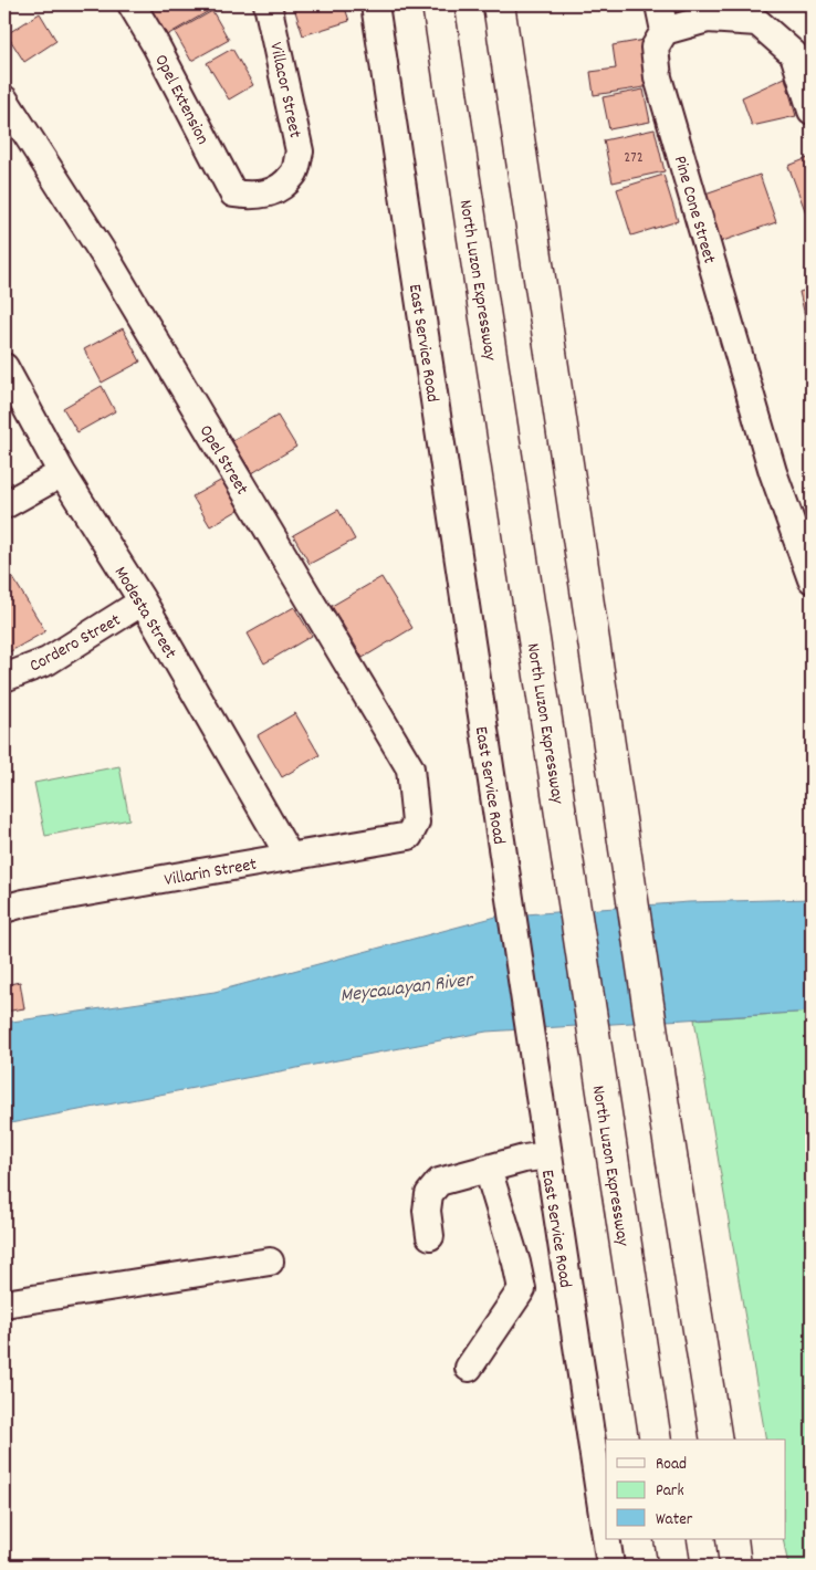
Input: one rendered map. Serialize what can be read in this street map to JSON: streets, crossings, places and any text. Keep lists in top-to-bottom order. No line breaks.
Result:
{"streets":{"highway":["North Luzon Expressway"],"street":["Villacor Street","Opel Extension","Pine Cone Street","East Service Road","Opel Street","Modesta Street","Cordero Street","Villarin Street"]},"crossings":[["Villacor Street","Opel Extension"],["Opel Street","Villarin Street"],["Modesta Street","Cordero Street"],["Modesta Street","Villarin Street"]],"water":["Meycauayan River"],"house_numbers":["272"],"legend":["Road","Park","Water"]}
